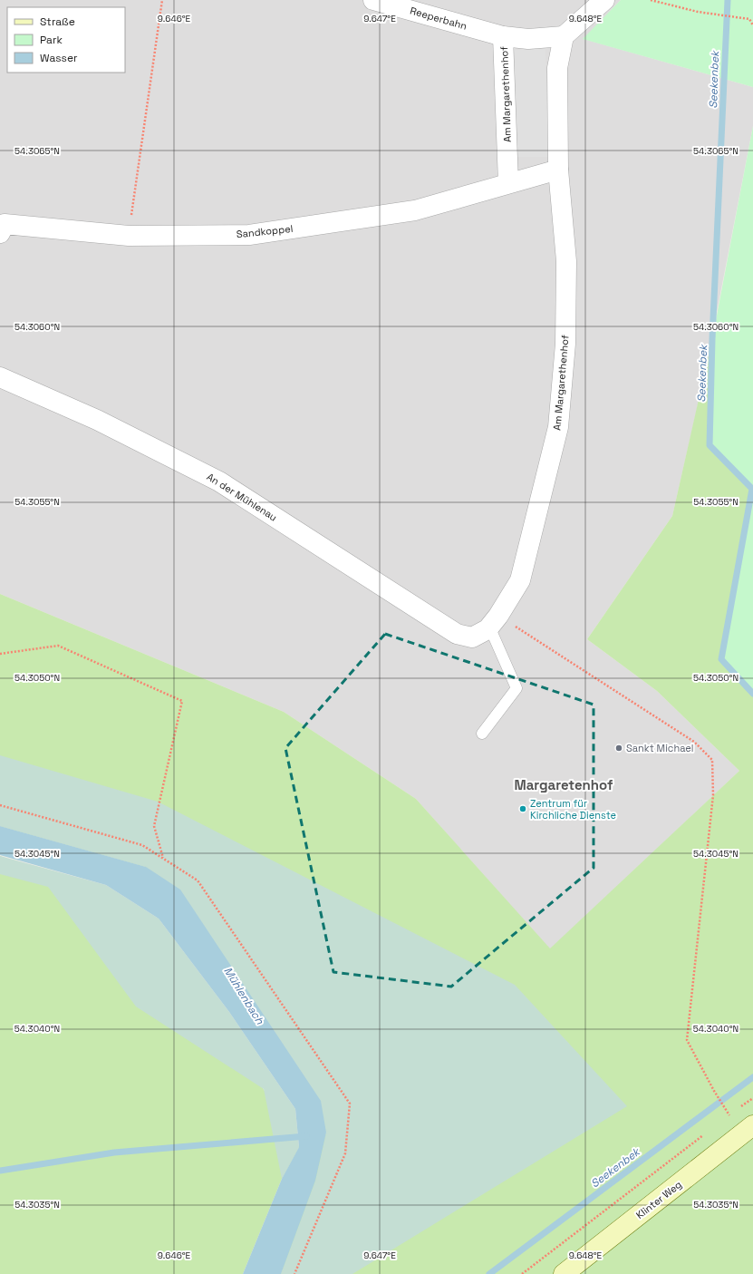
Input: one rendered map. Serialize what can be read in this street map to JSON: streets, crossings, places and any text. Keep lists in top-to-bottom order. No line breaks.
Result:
{"streets":{"street":["Reeperbahn","Am Margarethenhof","Sandkoppel","An der Mühlenau","Klinter Weg"]},"crossings":[["Reeperbahn","Am Margarethenhof"],["Am Margarethenhof","Sandkoppel"],["Am Margarethenhof","An der Mühlenau"]],"districts":["Margaretenhof"],"water":["Seekenbek","Mühlenbach"],"places":["Sankt Michael","Zentrum für Kirchliche Dienste"],"legend":["Straße","Park","Wasser"],"coordinates":["9.646°E","9.647°E","9.648°E","54.3065°N","54.3060°N","54.3055°N","54.3050°N","54.3045°N","54.3040°N","54.3035°N"]}
